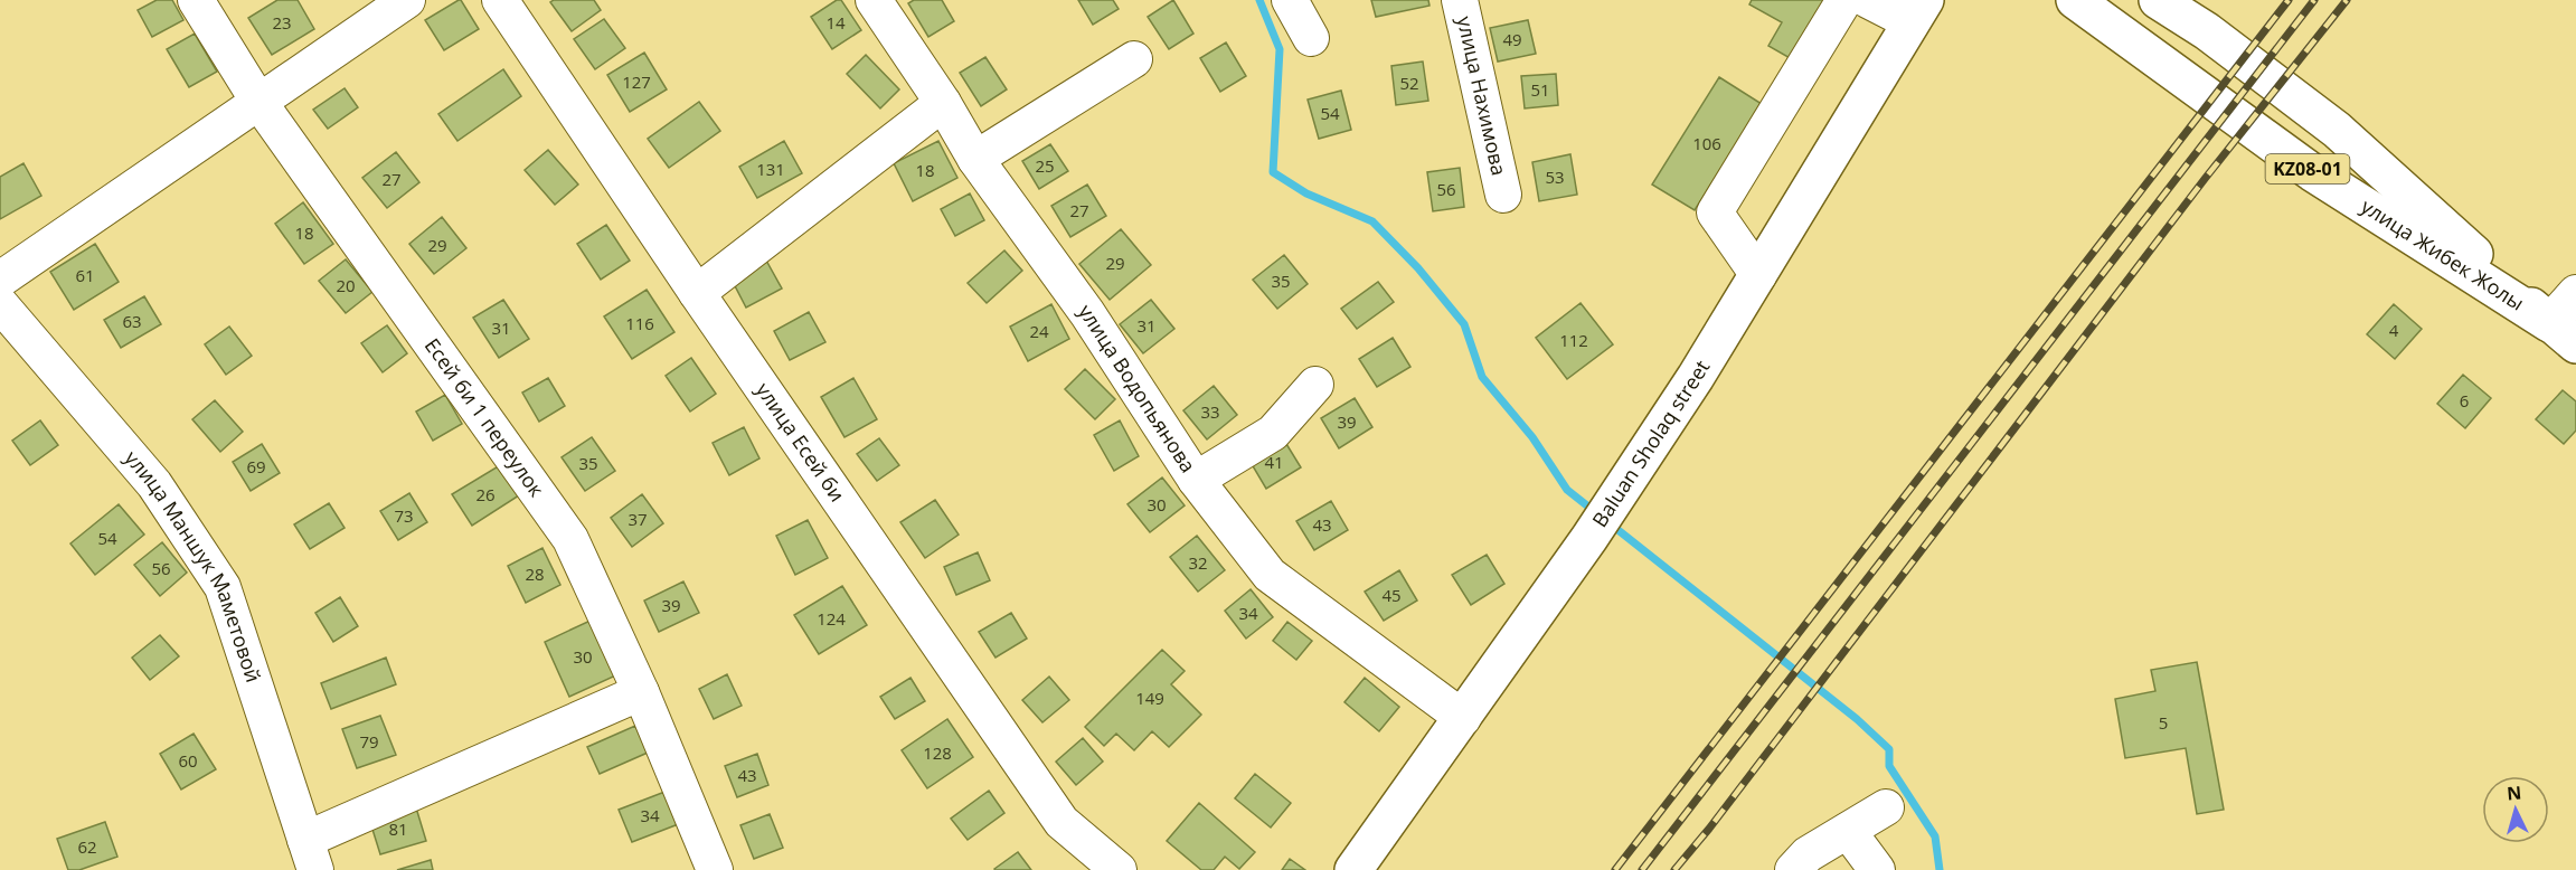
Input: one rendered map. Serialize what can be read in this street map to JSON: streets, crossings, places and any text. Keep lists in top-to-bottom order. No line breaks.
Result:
{"streets":{"main road":["KZ08-01","улица Жибек Жолы","Baluan Sholaq street"],"street":["улица Нахимова","улица Водопьянова","Есей би 1 переулок","улица Есей би","улица Маншук Маметовой"]},"crossings":[["KZ08-01","улица Жибек Жолы"],["улица Водопьянова","Baluan Sholaq street"]],"house_numbers":["23","14","49","127","52","51","54","106","25","131","18","53","27","56","27","18","29","29","61","35","20","63","116","31","31","4","24","112","6","33","39","41","35","69","26","30","73","37","43","54","32","56","28","45","39","34","124","30","149","5","79","128","60","43","34","81","62"],"north":"top"}
